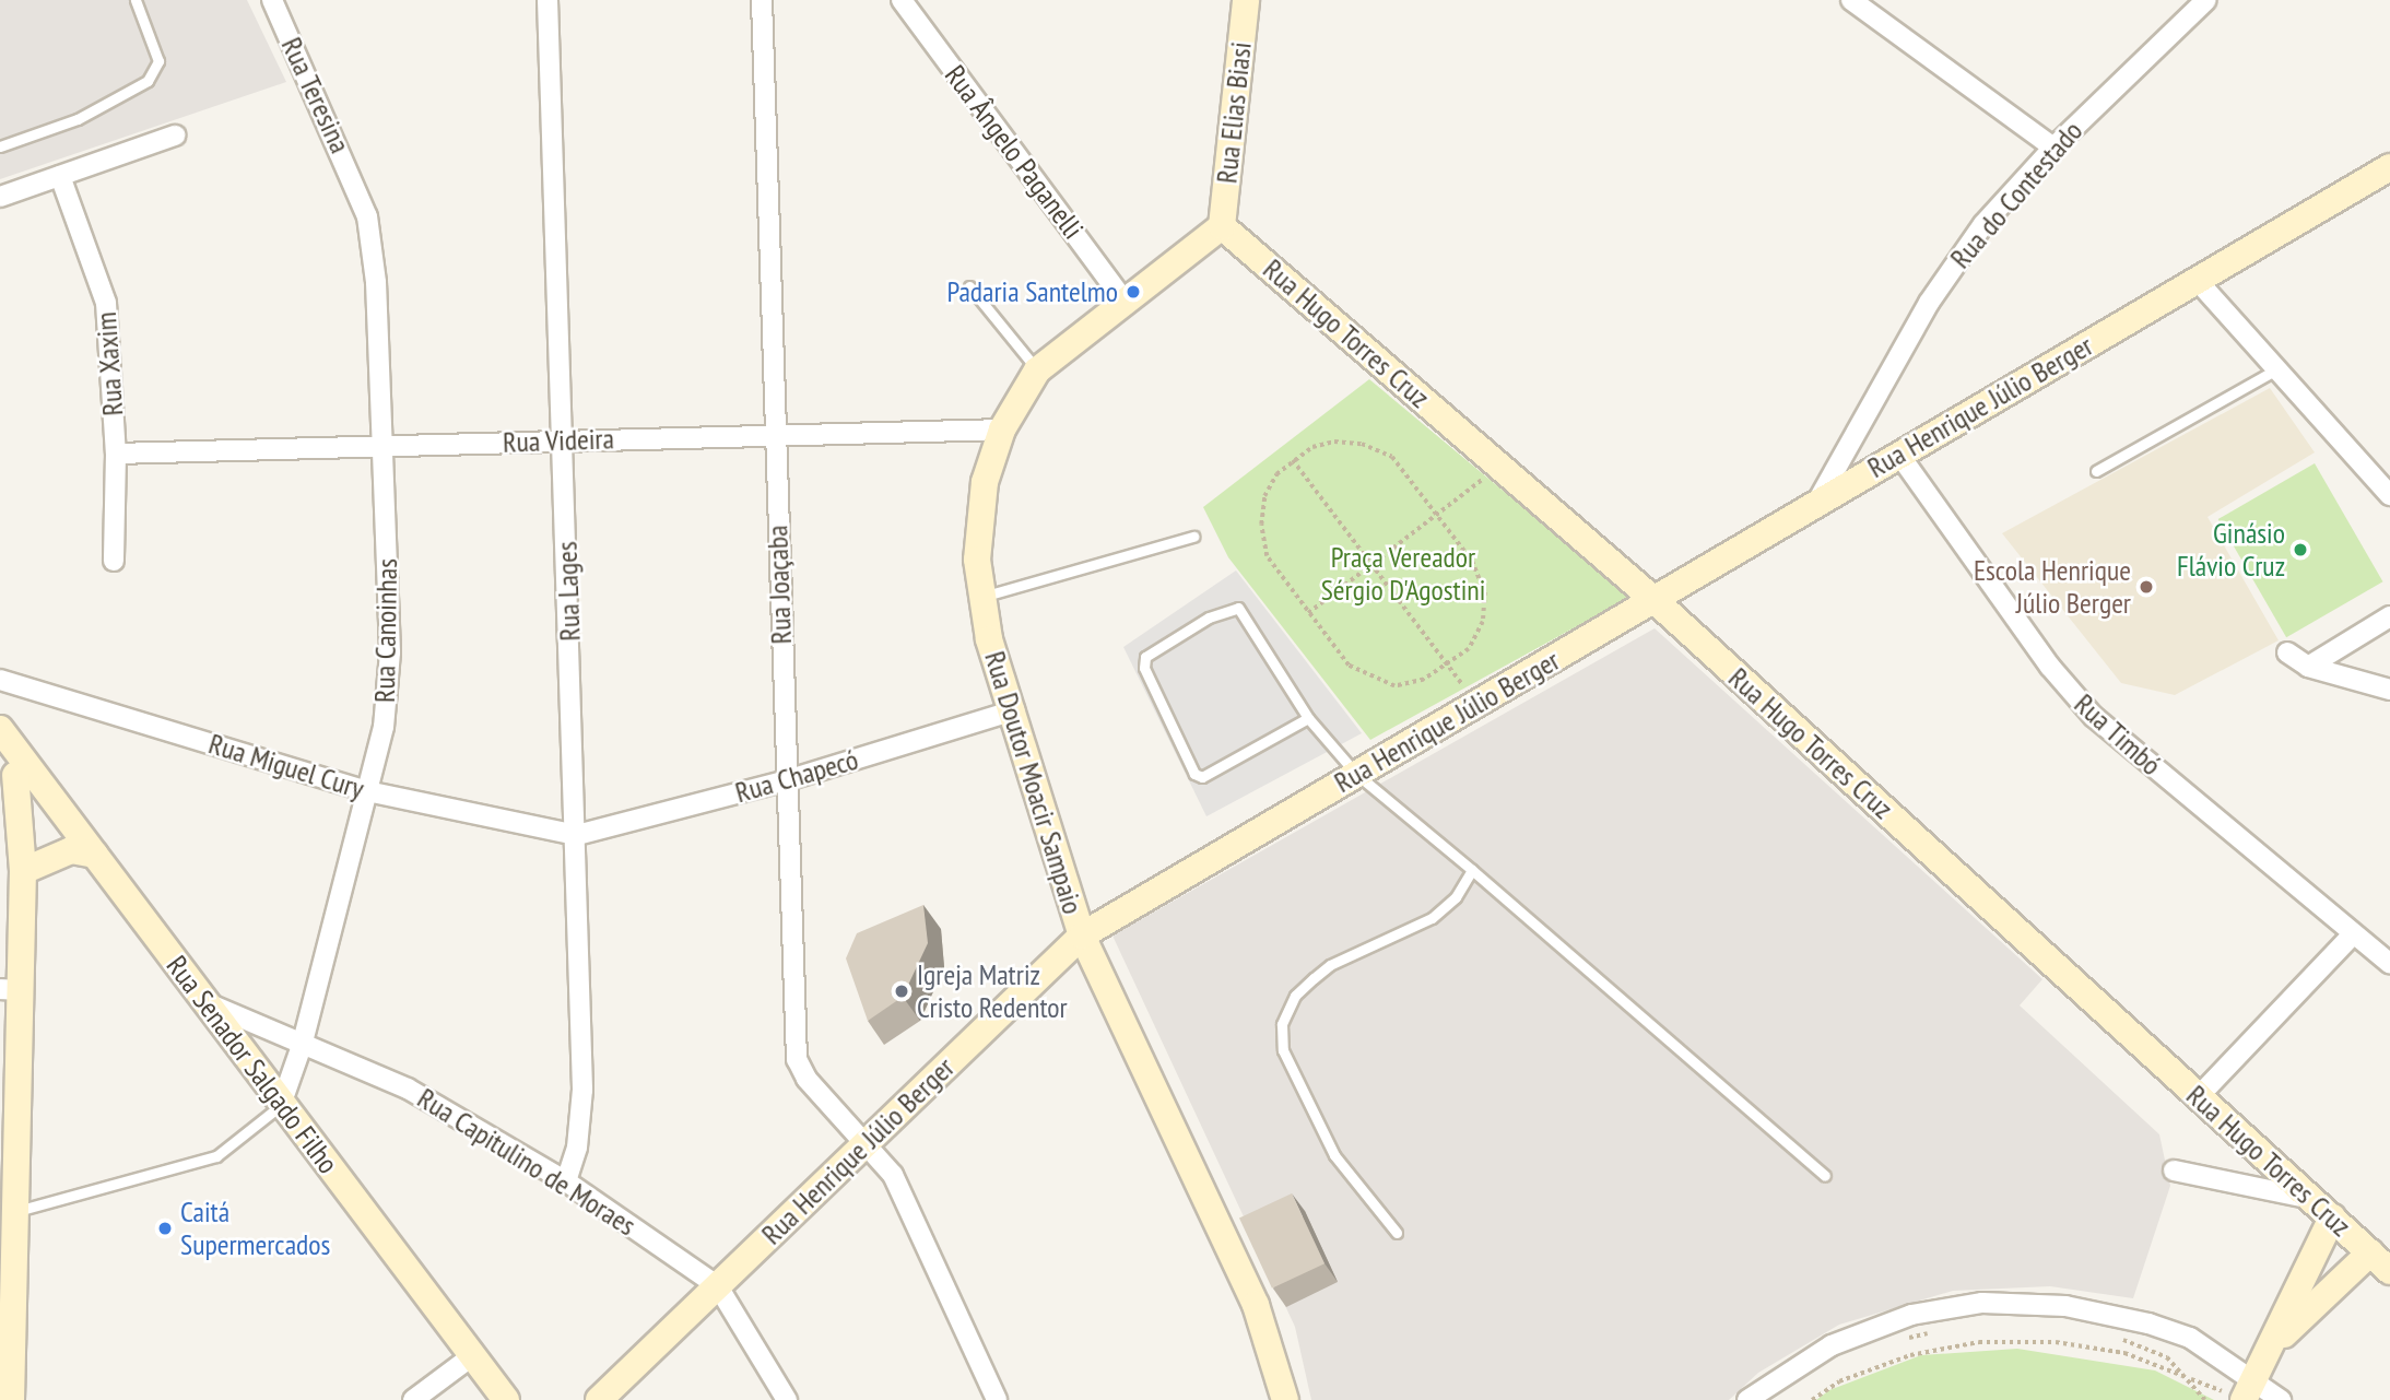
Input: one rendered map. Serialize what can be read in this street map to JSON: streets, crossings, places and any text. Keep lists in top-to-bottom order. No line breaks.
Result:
{"streets":{"street":["Rua Teresina","Rua Elias Biasi","Rua Ângelo Paganelli","Rua do Contestado","Rua Hugo Torres Cruz","Rua Xaxim","Rua Henrique Júlio Berger","Rua Videira","Rua Joaçaba","Rua Lages","Rua Canoinhas","Rua Timbó","Rua Miguel Cury","Rua Chapecó","Rua Doutor Moacir Sampaio","Rua Senador Salgado Filho","Rua Capitulino de Moraes"]},"crossings":[["Rua Teresina","Rua Canoinhas"],["Rua Elias Biasi","Rua Hugo Torres Cruz"],["Rua Elias Biasi","Rua Doutor Moacir Sampaio"],["Rua Ângelo Paganelli","Rua Doutor Moacir Sampaio"],["Rua do Contestado","Rua Henrique Júlio Berger"],["Rua Hugo Torres Cruz","Rua Henrique Júlio Berger"],["Rua Hugo Torres Cruz","Rua Doutor Moacir Sampaio"],["Rua Xaxim","Rua Videira"],["Rua Henrique Júlio Berger","Rua Joaçaba"],["Rua Henrique Júlio Berger","Rua Timbó"],["Rua Henrique Júlio Berger","Rua Doutor Moacir Sampaio"],["Rua Henrique Júlio Berger","Rua Capitulino de Moraes"],["Rua Videira","Rua Joaçaba"],["Rua Videira","Rua Lages"],["Rua Videira","Rua Canoinhas"],["Rua Videira","Rua Doutor Moacir Sampaio"],["Rua Joaçaba","Rua Chapecó"],["Rua Lages","Rua Miguel Cury"],["Rua Lages","Rua Chapecó"],["Rua Lages","Rua Capitulino de Moraes"],["Rua Canoinhas","Rua Miguel Cury"],["Rua Canoinhas","Rua Senador Salgado Filho"],["Rua Canoinhas","Rua Capitulino de Moraes"],["Rua Miguel Cury","Rua Chapecó"],["Rua Chapecó","Rua Doutor Moacir Sampaio"],["Rua Senador Salgado Filho","Rua Capitulino de Moraes"]],"parks":["Praça Vereador Sérgio D'Agostini"],"places":["Padaria Santelmo","Ginásio Flávio Cruz","Escola Henrique Júlio Berger","Igreja Matriz Cristo Redentor","Caitá Supermercados"]}
